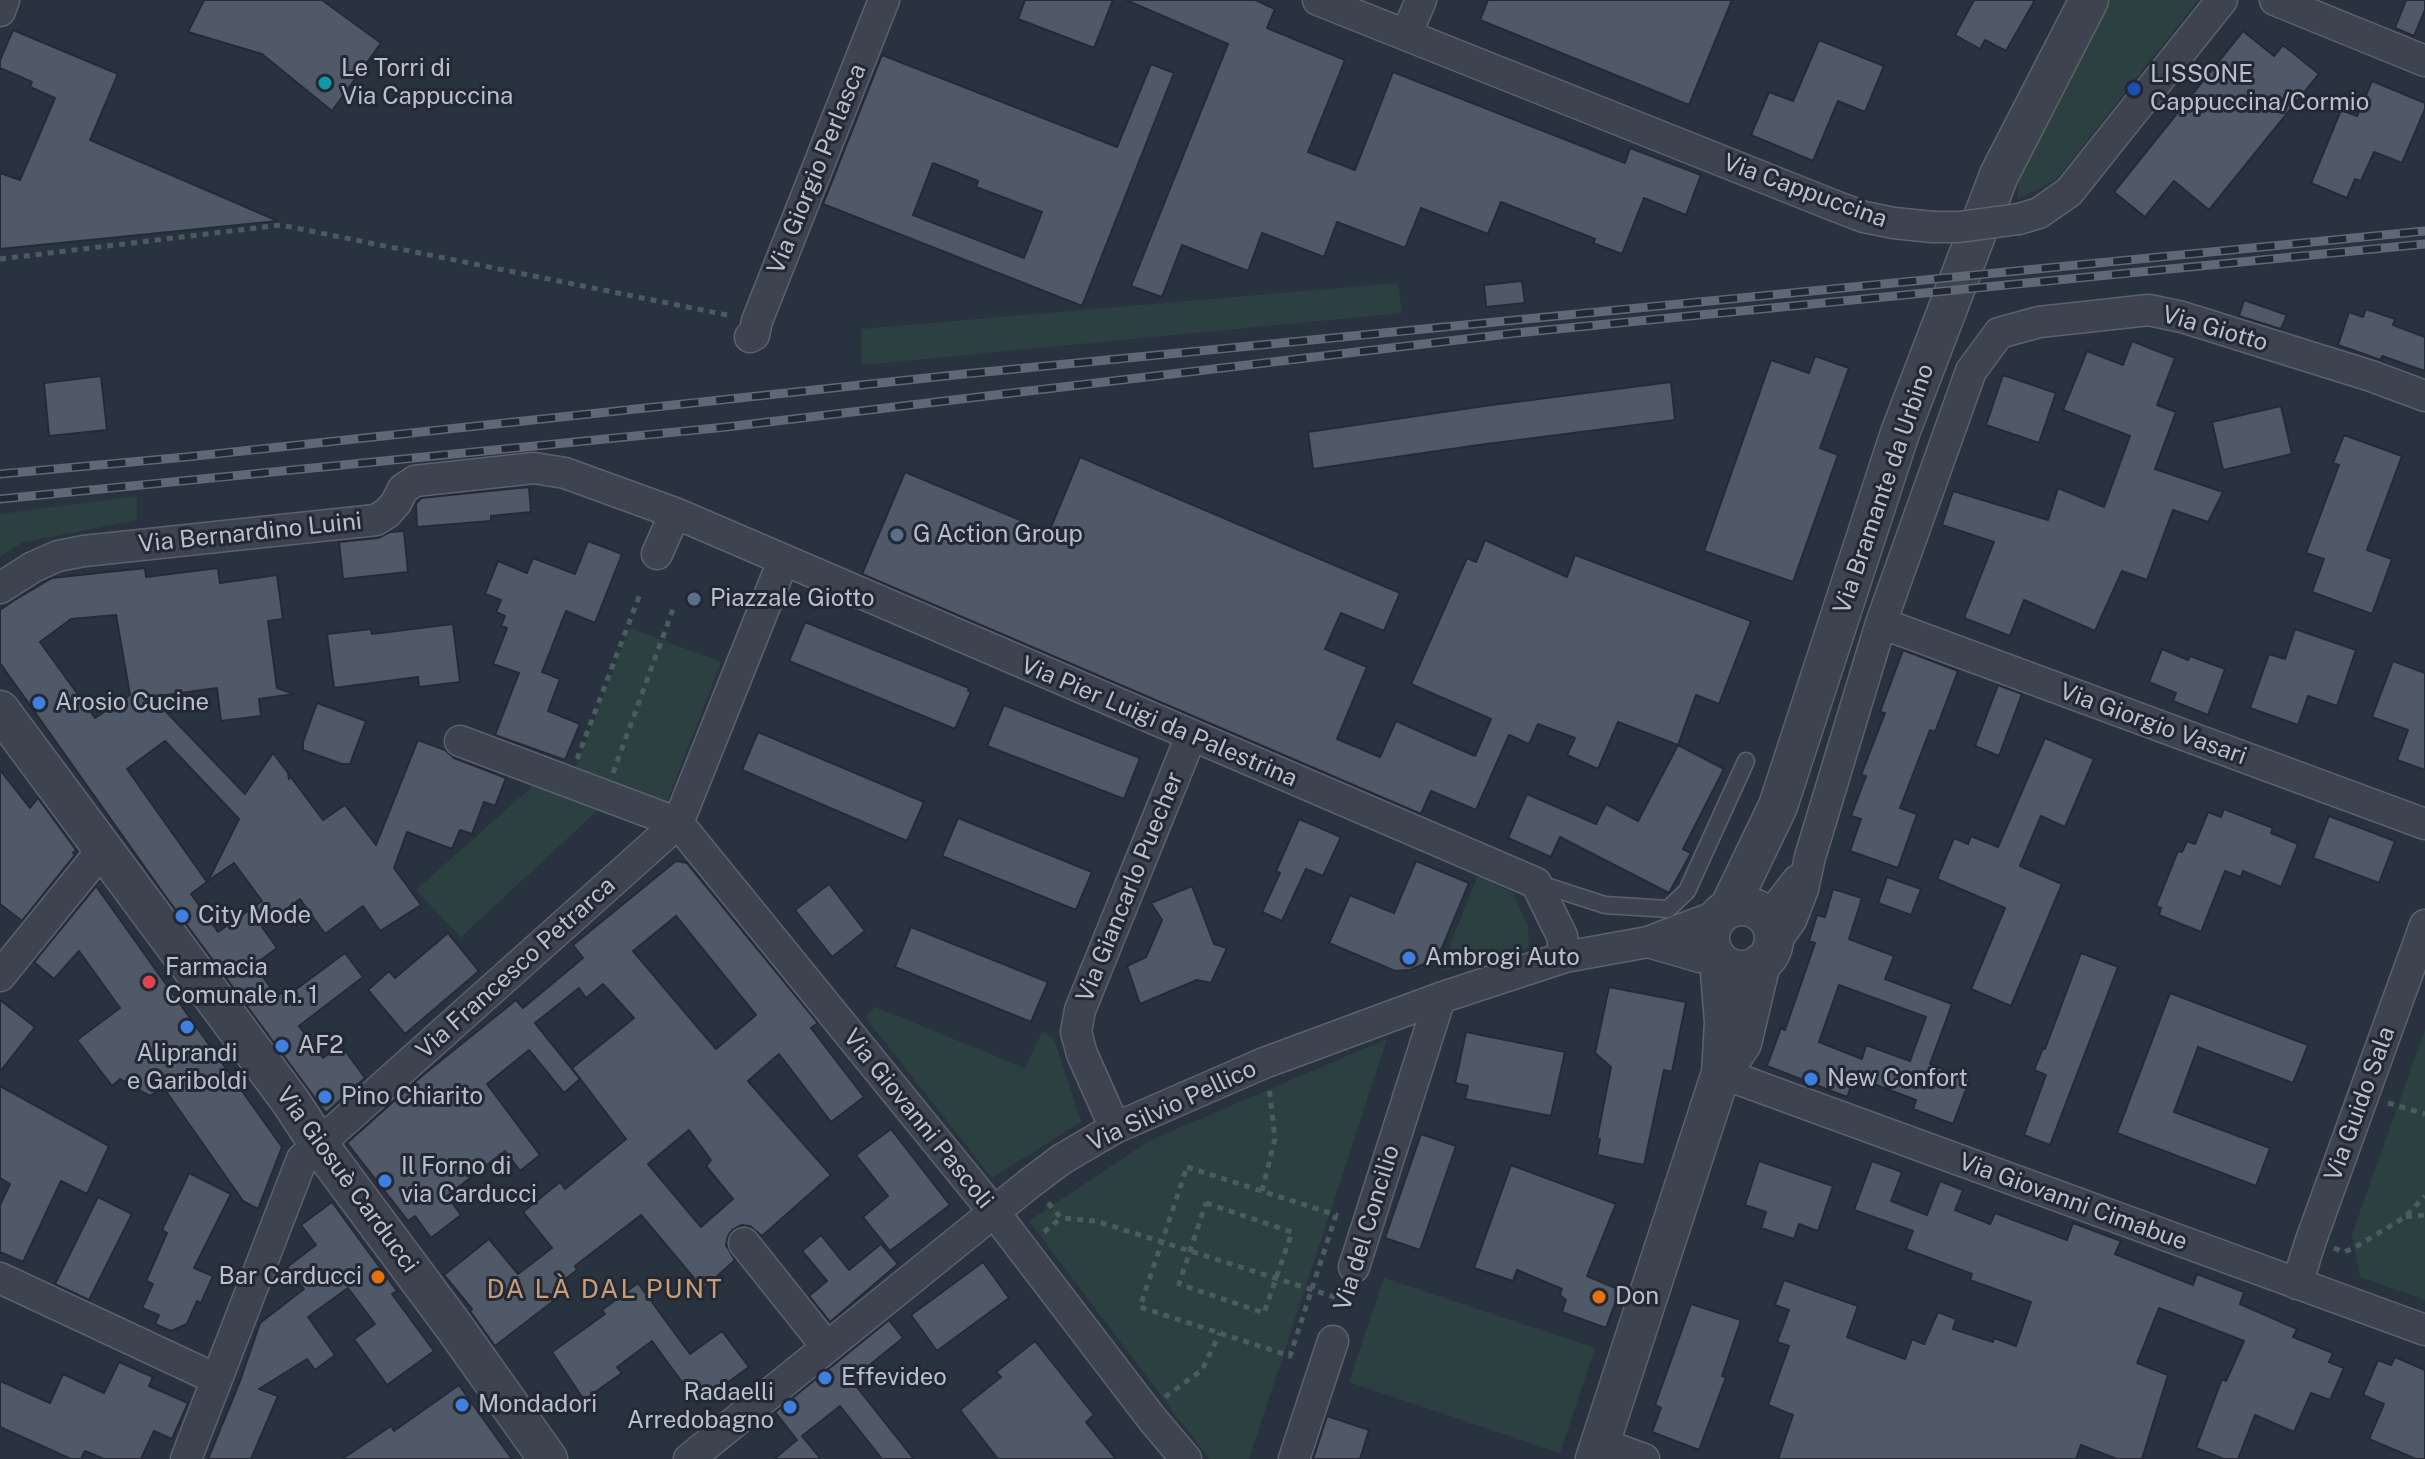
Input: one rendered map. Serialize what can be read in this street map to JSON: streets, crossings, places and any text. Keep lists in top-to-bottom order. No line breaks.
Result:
{"streets":{"street":["Via Giorgio Perlasca","Via Cappuccina","Via Giotto","Via Bramante da Urbino","Via Bernardino Luini","Via Pier Luigi da Palestrina","Via Giorgio Vasari","Via Giancarlo Puecher","Via Francesco Petrarca","Via Guido Sala","Via Silvio Pellico","Via Giovanni Pascoli","Via Giosuè Carducci","Via Giovanni Cimabue","Via del Concilio"]},"crossings":[["Via Giotto","Via Bramante da Urbino"],["Via Bramante da Urbino","Via Giorgio Vasari"],["Via Bramante da Urbino","Via Silvio Pellico"],["Via Bramante da Urbino","Via Giovanni Cimabue"],["Via Pier Luigi da Palestrina","Via Giancarlo Puecher"],["Via Pier Luigi da Palestrina","Via Francesco Petrarca"],["Via Giancarlo Puecher","Via Silvio Pellico"],["Via Francesco Petrarca","Via Giovanni Pascoli"],["Via Francesco Petrarca","Via Giosuè Carducci"],["Via Guido Sala","Via Giovanni Cimabue"],["Via Silvio Pellico","Via Giovanni Pascoli"],["Via Silvio Pellico","Via del Concilio"]],"districts":["DA LÀ DAL PUNT"],"places":["Le Torri di Via Cappuccina","LISSONE Cappuccina/Cormio","G Action Group","Piazzale Giotto","Arosio Cucine","City Mode","Ambrogi Auto","Farmacia Comunale n. 1","Aliprandi e Gariboldi","AF2","New Confort","Pino Chiarito","Il Forno di via Carducci","Bar Carducci","Don","Effevideo","Mondadori","Radaelli Arredobagno"]}
